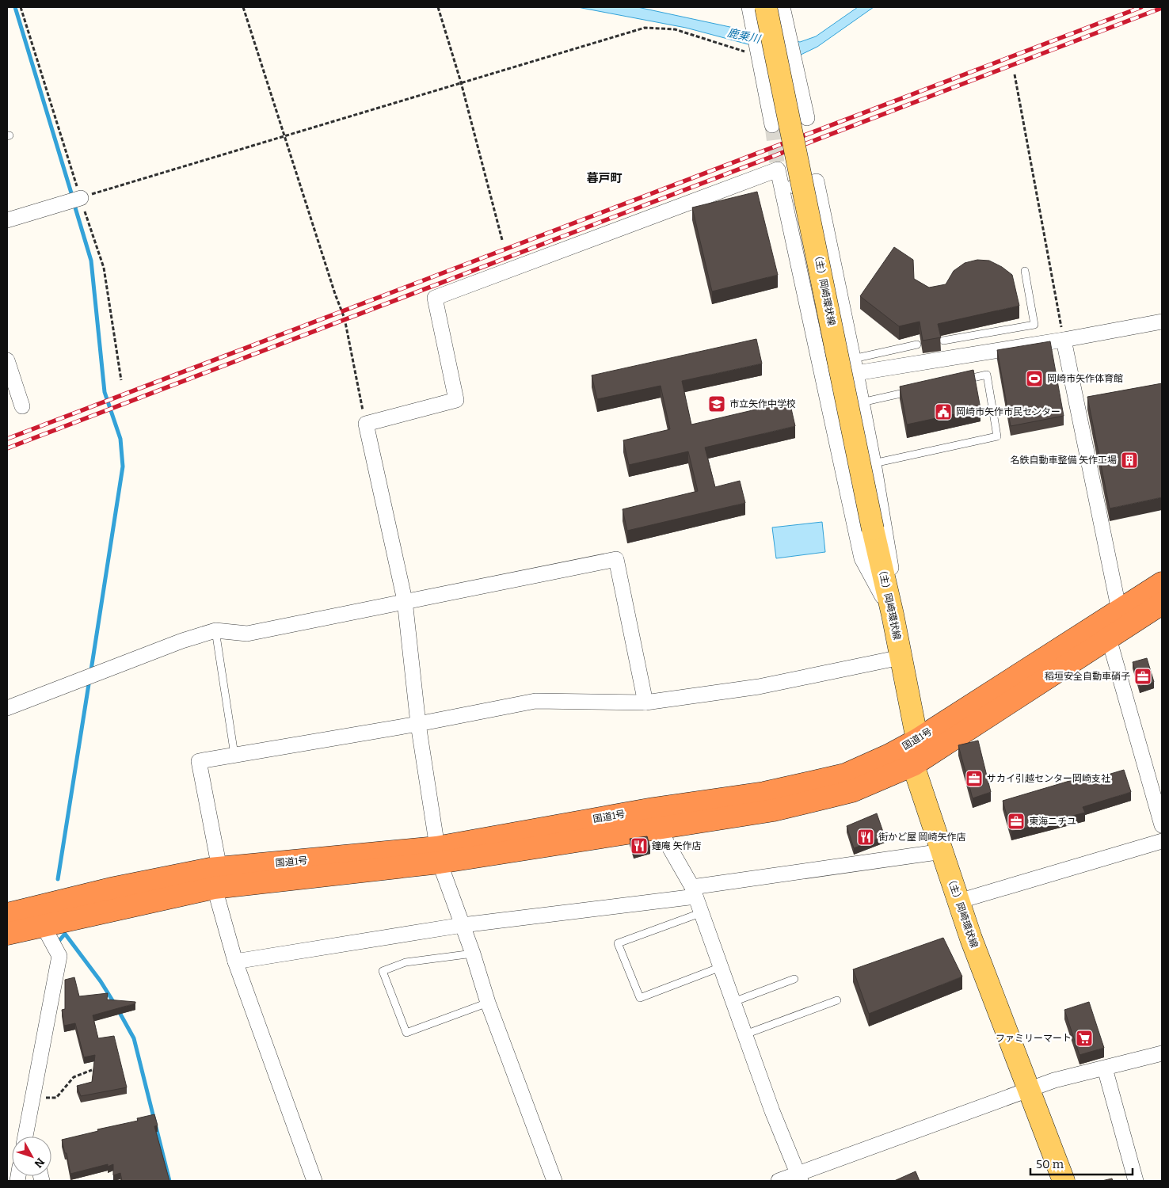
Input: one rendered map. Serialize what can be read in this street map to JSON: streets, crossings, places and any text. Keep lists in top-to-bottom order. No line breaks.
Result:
{"streets":{"highway":["国道1号"],"main road":["（主）岡崎環状線"]},"crossings":[["（主）岡崎環状線","国道1号"]],"districts":["暮戸町"],"water":["鹿乗川"],"places":{"sports":["岡崎市矢作体育館"],"school or university":["市立矢作中学校"],"public building":["岡崎市矢作市民センター"],"building":["名鉄自動車整備 矢作工場"],"office":["稻垣安全自動車硝子","サカイ引越センター岡崎支社","東海ニチユ"],"restaurant":["街かど屋 岡崎矢作店","鐘庵 矢作店"],"supermarket":["ファミリーマート"]},"scale_bar":"50 m","north":"bottom right"}
